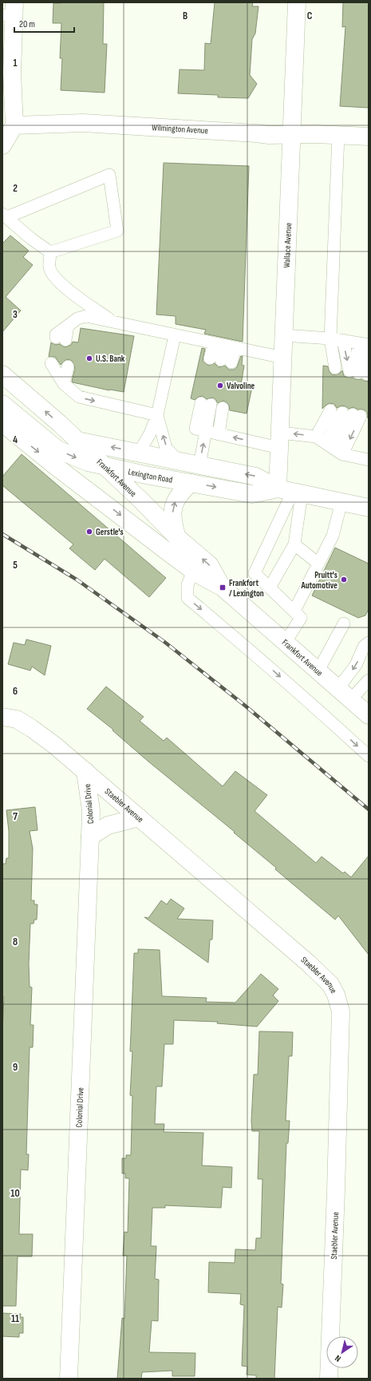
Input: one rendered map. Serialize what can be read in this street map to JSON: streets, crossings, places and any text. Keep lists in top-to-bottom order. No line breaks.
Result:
{"streets":{"street":["Wilmington Avenue","Wallace Avenue","Lexington Road","Frankfort Avenue","Colonial Drive","Staebler Avenue"]},"crossings":[["Wilmington Avenue","Wallace Avenue"],["Wallace Avenue","Lexington Road"],["Lexington Road","Frankfort Avenue"],["Colonial Drive","Staebler Avenue"]],"places":{"other":["U.S. Bank","Valvoline","Gerstle's","Pruitt's Automotive"],"transit":["Frankfort / Lexington"]},"scale_bar":"20 m","north":"bottom left","grid":{"columns":["B","C"],"rows":["1","2","3","4","5","6","7","8","9","10","11"]}}
